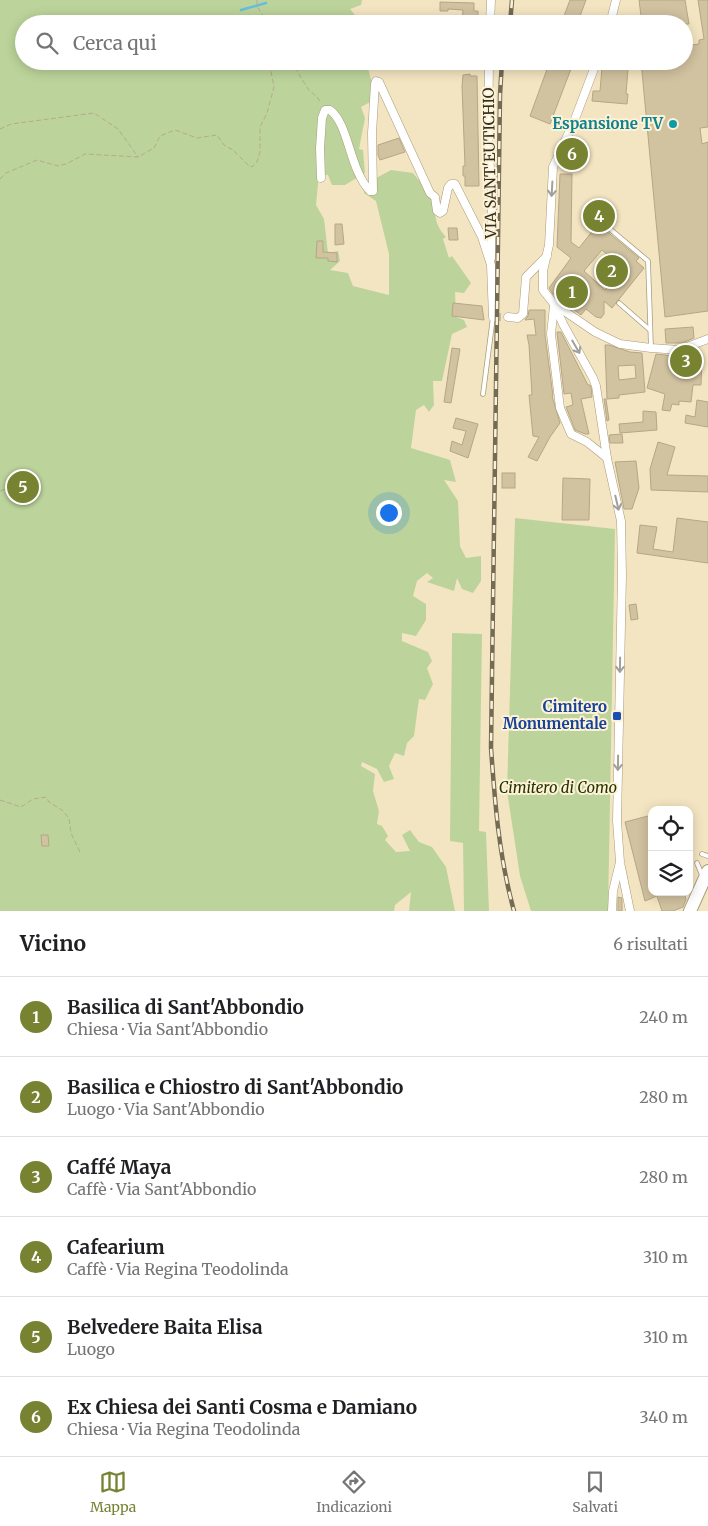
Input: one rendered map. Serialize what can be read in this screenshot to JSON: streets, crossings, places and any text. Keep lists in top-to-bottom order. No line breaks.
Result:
{"streets":{"street":["VIA SANT'EUTICHIO"]},"parks":["Cimitero di Como"],"places":{"other":["Espansione TV"],"transit":["Cimitero Monumentale"]},"page":{"search":"Cerca qui","pins":["6","4","2","1","3","5"],"heading":["Vicino","6 risultati"],"list":[{"mark":"1","name":"Basilica di Sant'Abbondio","note":"Chiesa · Via Sant'Abbondio","value":"240 m"},{"mark":"2","name":"Basilica e Chiostro di Sant'Abbondio","note":"Luogo · Via Sant'Abbondio","value":"280 m"},{"mark":"3","name":"Caffé Maya","note":"Caffè · Via Sant'Abbondio","value":"280 m"},{"mark":"4","name":"Cafearium","note":"Caffè · Via Regina Teodolinda","value":"310 m"},{"mark":"5","name":"Belvedere Baita Elisa","note":"Luogo","value":"310 m"},{"mark":"6","name":"Ex Chiesa dei Santi Cosma e Damiano","note":"Chiesa · Via Regina Teodolinda","value":"340 m"}],"nav":["Mappa","Indicazioni","Salvati"]}}
